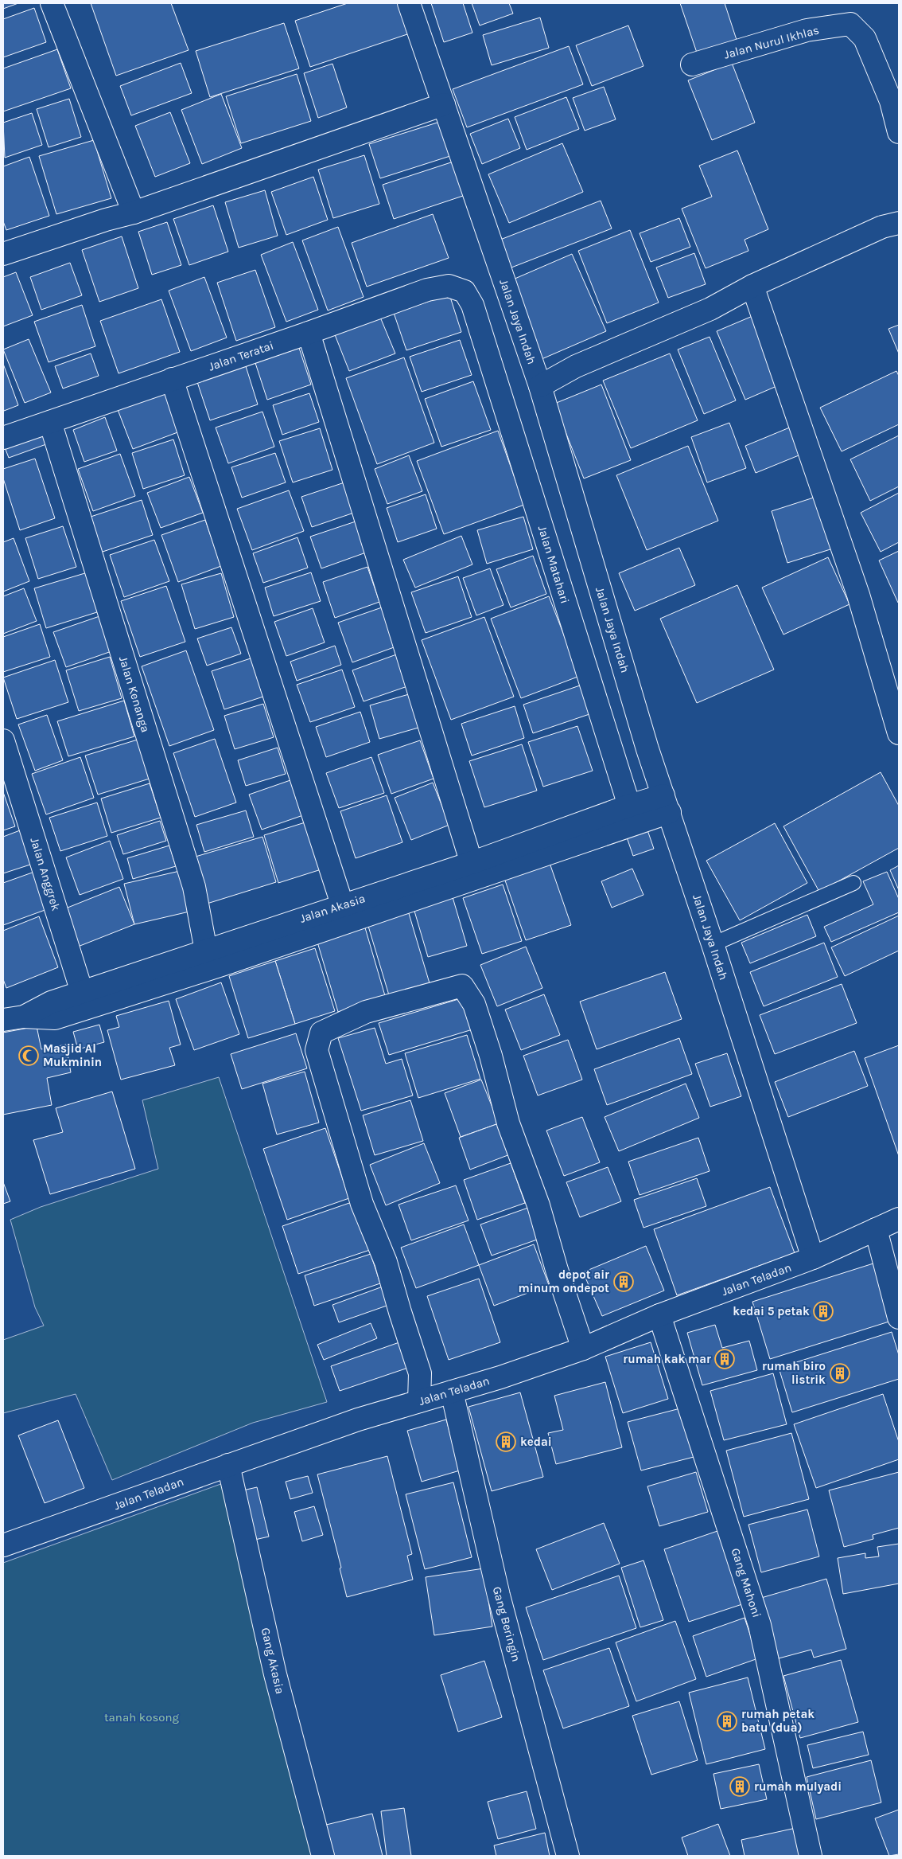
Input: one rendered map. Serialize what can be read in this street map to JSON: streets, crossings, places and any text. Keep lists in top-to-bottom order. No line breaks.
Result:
{"streets":{"street":["Jalan Nurul Ikhlas","Jalan Jaya Indah","Jalan Teratai","Jalan Matahari","Jalan Kenanga","Jalan Anggrek","Jalan Akasia","Jalan Teladan","Gang Mahoni","Gang Beringin","Gang Akasia"]},"crossings":[["Jalan Jaya Indah","Jalan Akasia"],["Jalan Jaya Indah","Jalan Teladan"],["Jalan Teratai","Jalan Matahari"],["Jalan Teratai","Jalan Kenanga"],["Jalan Matahari","Jalan Akasia"],["Jalan Kenanga","Jalan Akasia"],["Jalan Anggrek","Jalan Akasia"],["Jalan Teladan","Gang Mahoni"],["Jalan Teladan","Gang Beringin"],["Jalan Teladan","Gang Akasia"]],"parks":["tanah kosong"],"places":{"mosque":["Masjid Al Mukminin"],"building":["depot air minum ondepot","kedai 5 petak","rumah kak mar","rumah biro listrik","kedai","rumah petak batu (dua)","rumah mulyadi"]}}
